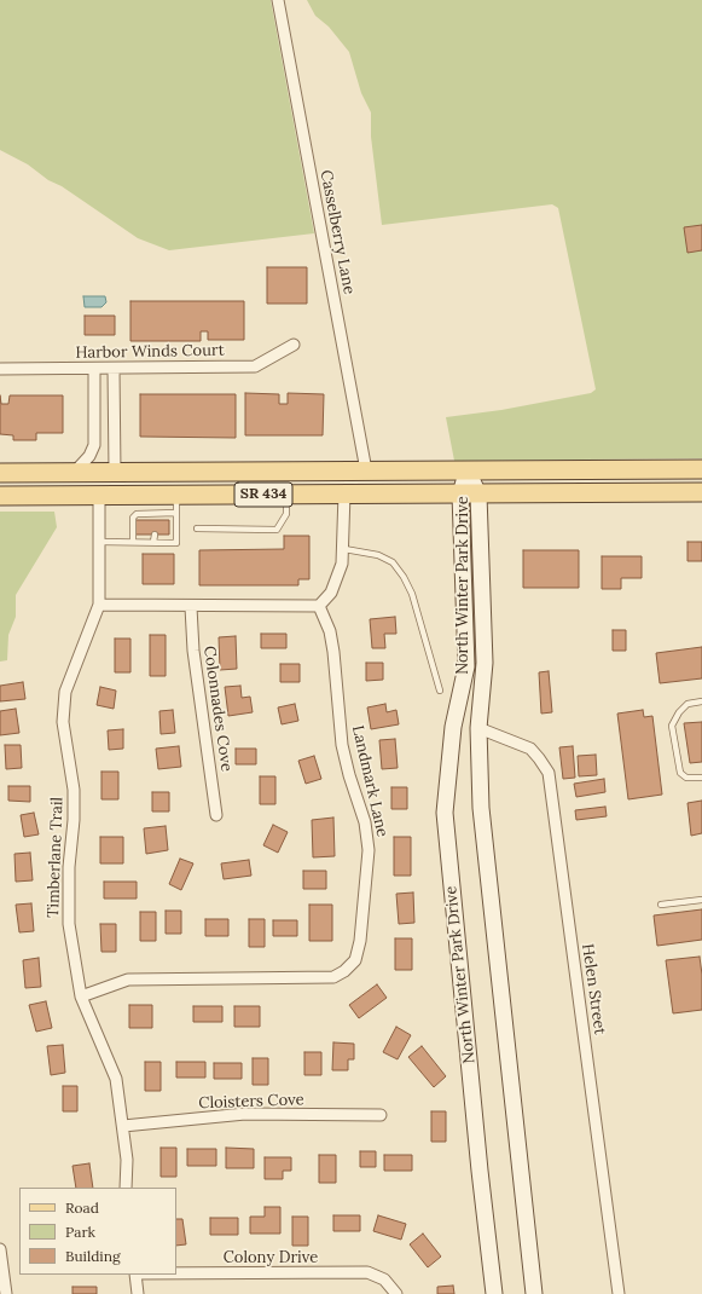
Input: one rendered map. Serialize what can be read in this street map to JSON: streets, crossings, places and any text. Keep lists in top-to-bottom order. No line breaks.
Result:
{"streets":{"main road":["SR 434"],"street":["Casselberry Lane","Harbor Winds Court","North Winter Park Drive","Colonnades Cove","Landmark Lane","Timberlane Trail","Helen Street","Cloisters Cove","Colony Drive"]},"crossings":[["Casselberry Lane","SR 434"],["SR 434","North Winter Park Drive"],["SR 434","Timberlane Trail"],["North Winter Park Drive","Helen Street"],["Landmark Lane","Timberlane Trail"],["Timberlane Trail","Cloisters Cove"]],"legend":["Road","Park","Building"]}
